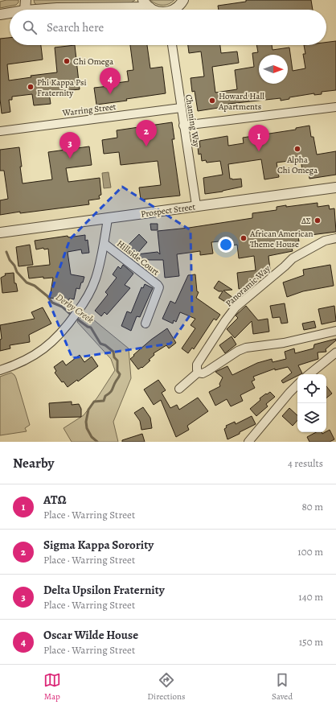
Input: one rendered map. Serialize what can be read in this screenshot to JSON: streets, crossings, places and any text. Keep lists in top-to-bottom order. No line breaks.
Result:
{"streets":{"street":["Warring Street","Channing Way","Prospect Street","Hillside Court","Panoramic Way"]},"crossings":[["Warring Street","Channing Way"],["Channing Way","Prospect Street"]],"water":["Derby Creek"],"places":["Chi Omega","Phi Kappa Psi Fraternity","Howard Hall Apartments","Alpha Chi Omega","ΔΣ","African American Theme House"],"north":"right","page":{"search":"Search here","pins":["4","2","1","3"],"heading":["Nearby","4 results"],"list":[{"mark":"1","name":"ΑΤΩ","note":"Place · Warring Street","value":"80 m"},{"mark":"2","name":"Sigma Kappa Sorority","note":"Place · Warring Street","value":"100 m"},{"mark":"3","name":"Delta Upsilon Fraternity","note":"Place · Warring Street","value":"140 m"},{"mark":"4","name":"Oscar Wilde House","note":"Place · Warring Street","value":"150 m"}],"nav":["Map","Directions","Saved"]}}
